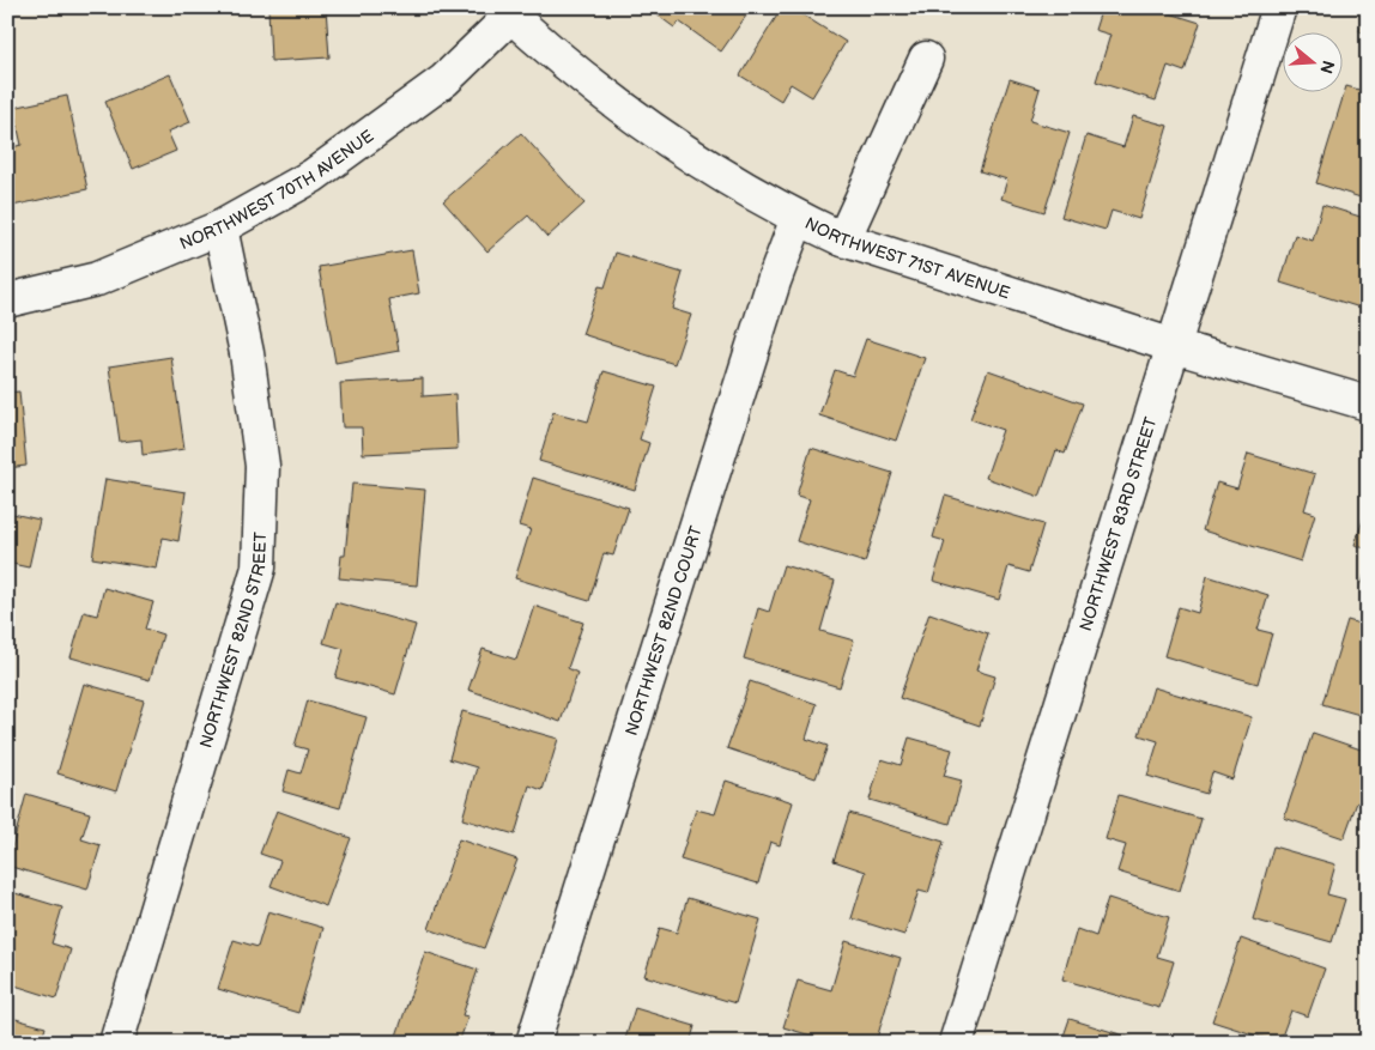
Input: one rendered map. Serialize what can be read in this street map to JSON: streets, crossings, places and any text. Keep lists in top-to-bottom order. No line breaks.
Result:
{"streets":{"street":["NORTHWEST 70TH AVENUE","NORTHWEST 71ST AVENUE","NORTHWEST 83RD STREET","NORTHWEST 82ND COURT","NORTHWEST 82ND STREET"]},"crossings":[["NORTHWEST 70TH AVENUE","NORTHWEST 71ST AVENUE"],["NORTHWEST 70TH AVENUE","NORTHWEST 82ND STREET"],["NORTHWEST 71ST AVENUE","NORTHWEST 83RD STREET"],["NORTHWEST 71ST AVENUE","NORTHWEST 82ND COURT"]],"north":"right"}
